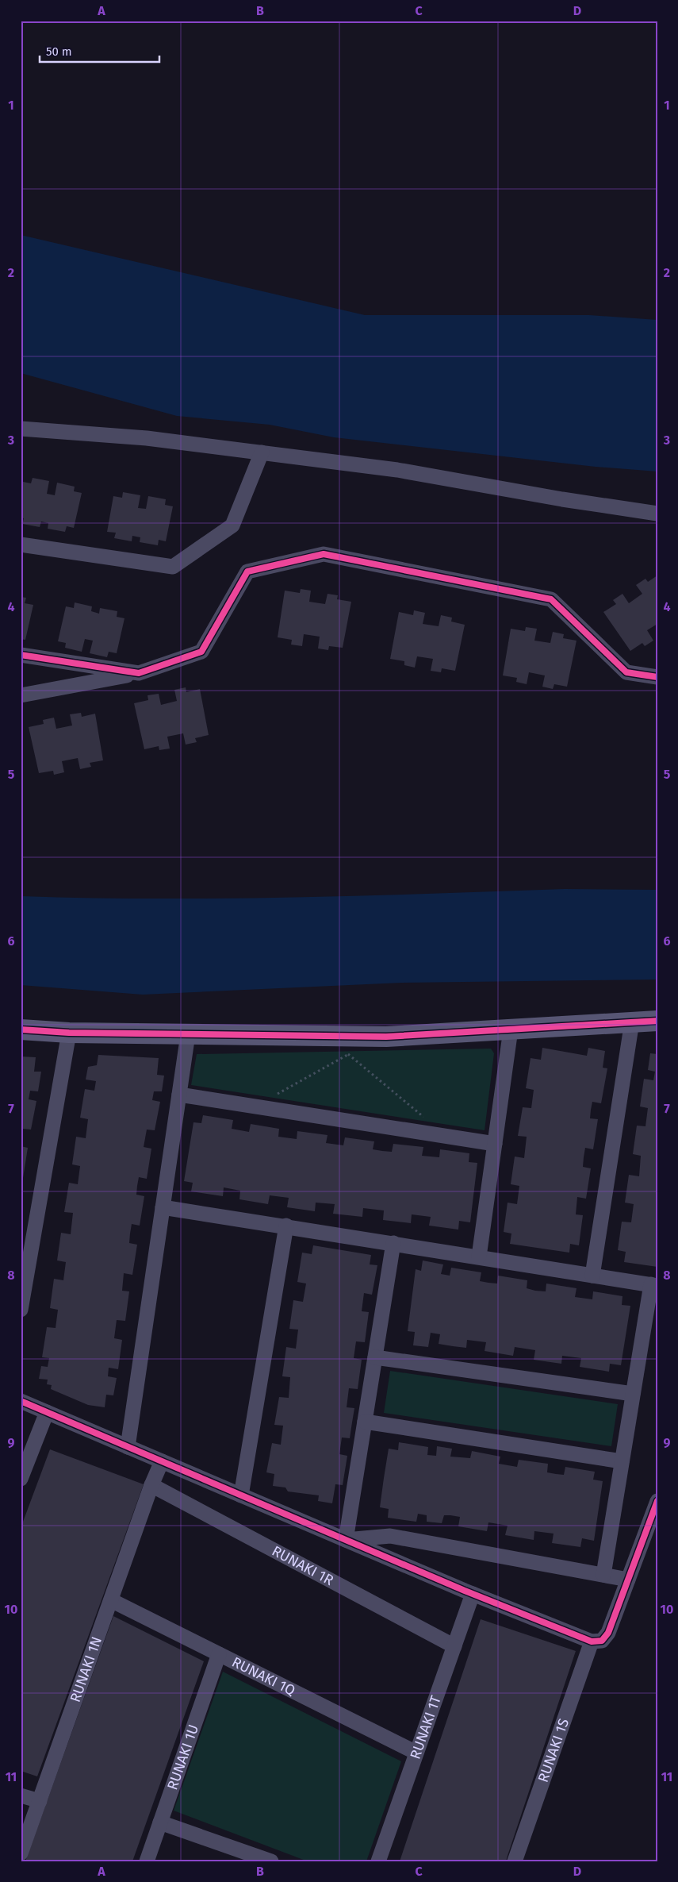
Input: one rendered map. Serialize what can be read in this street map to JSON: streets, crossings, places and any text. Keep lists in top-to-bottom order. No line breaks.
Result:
{"streets":{"street":["RUNAKI 1R","RUNAKI 1N","RUNAKI 1Q","RUNAKI 1T","RUNAKI 1S","RUNAKI 1U"]},"crossings":[["RUNAKI 1R","RUNAKI 1N"],["RUNAKI 1R","RUNAKI 1T"],["RUNAKI 1N","RUNAKI 1Q"],["RUNAKI 1Q","RUNAKI 1T"],["RUNAKI 1Q","RUNAKI 1U"]],"scale_bar":"50 m","grid":{"columns":["A","B","C","D"],"rows":["1","2","3","4","5","6","7","8","9","10","11"]}}
